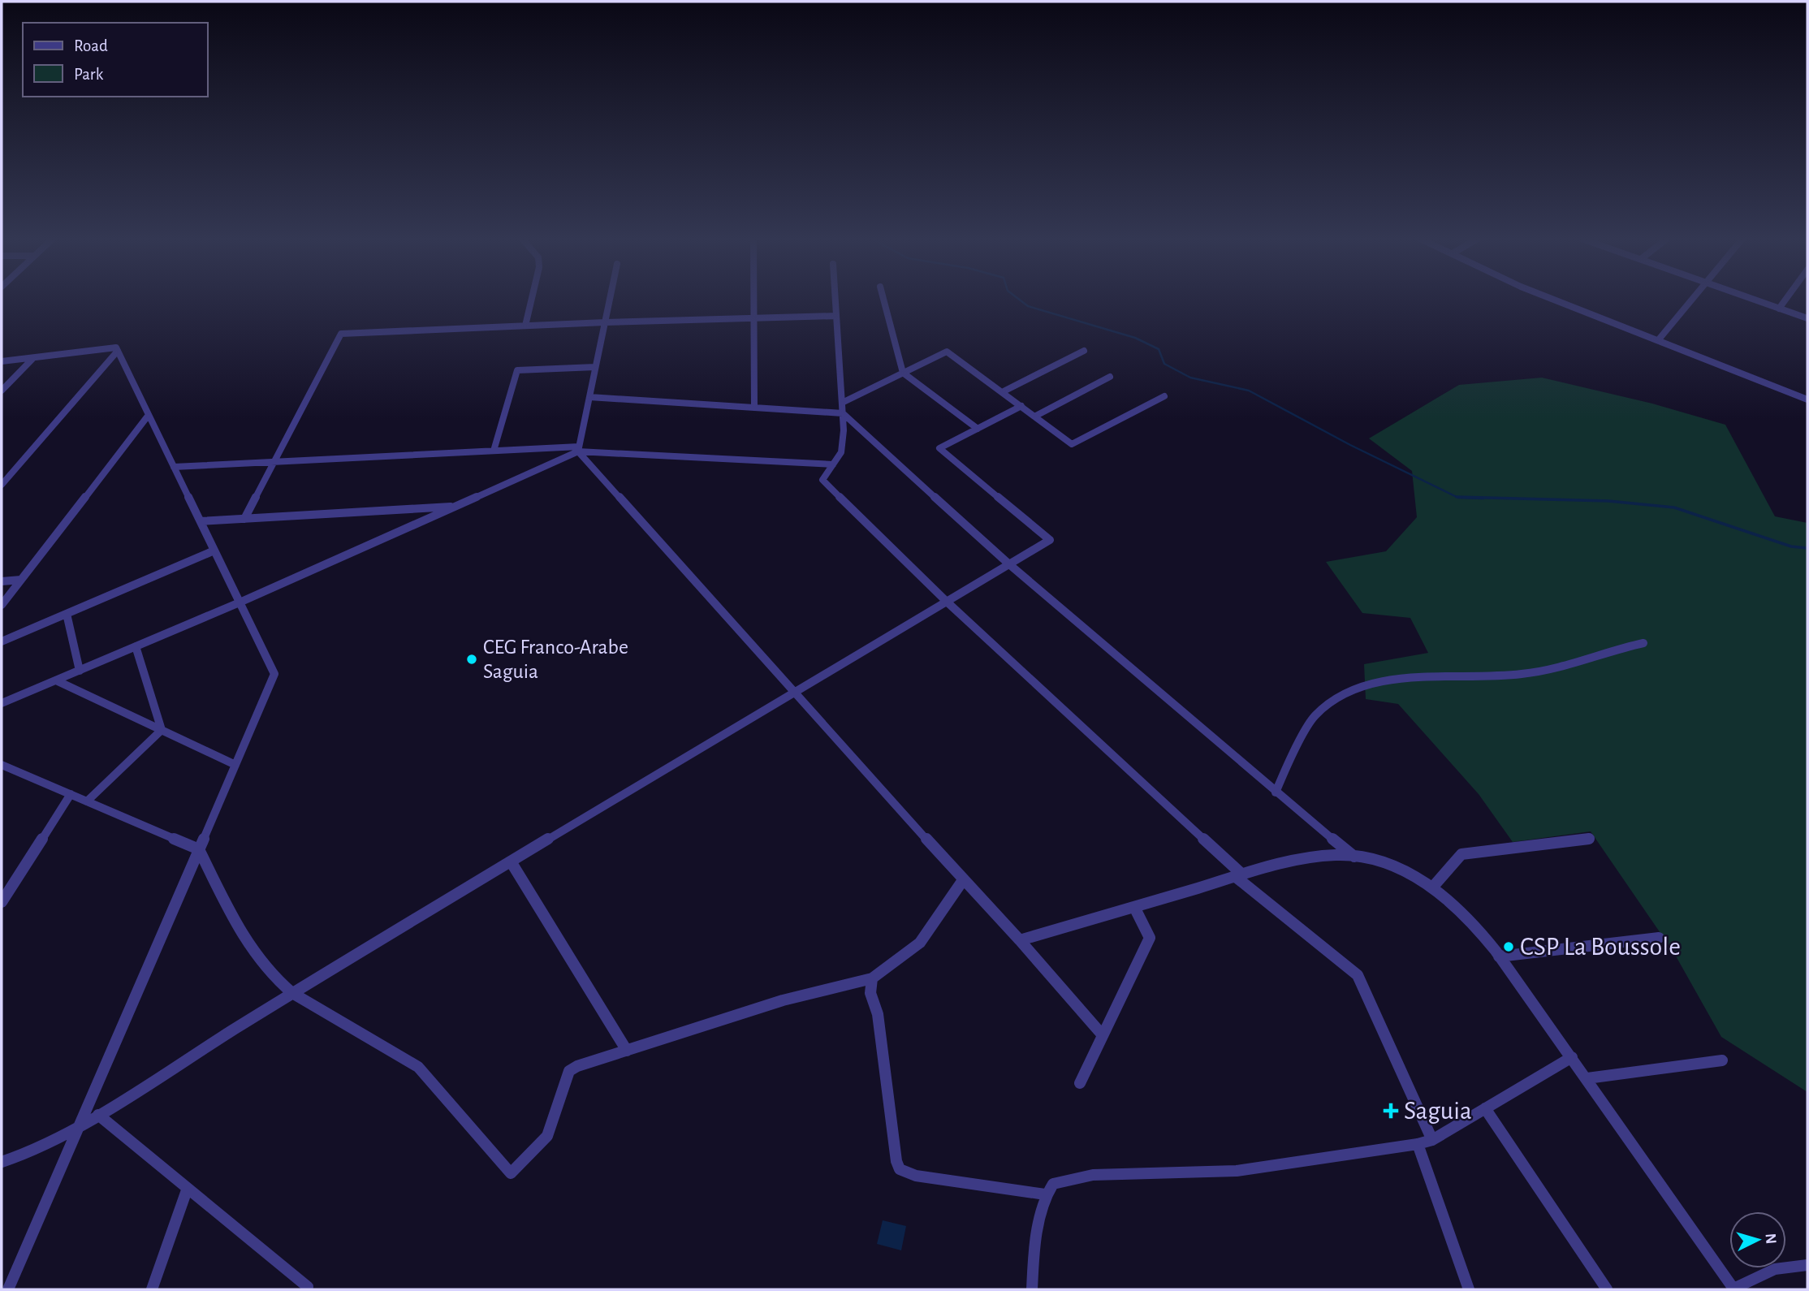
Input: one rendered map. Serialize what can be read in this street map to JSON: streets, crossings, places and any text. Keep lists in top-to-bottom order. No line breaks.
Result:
{"places":{"other":["CEG Franco-Arabe Saguia","CSP La Boussole"],"health":["Saguia"]},"legend":["Road","Park"],"north":"right"}
